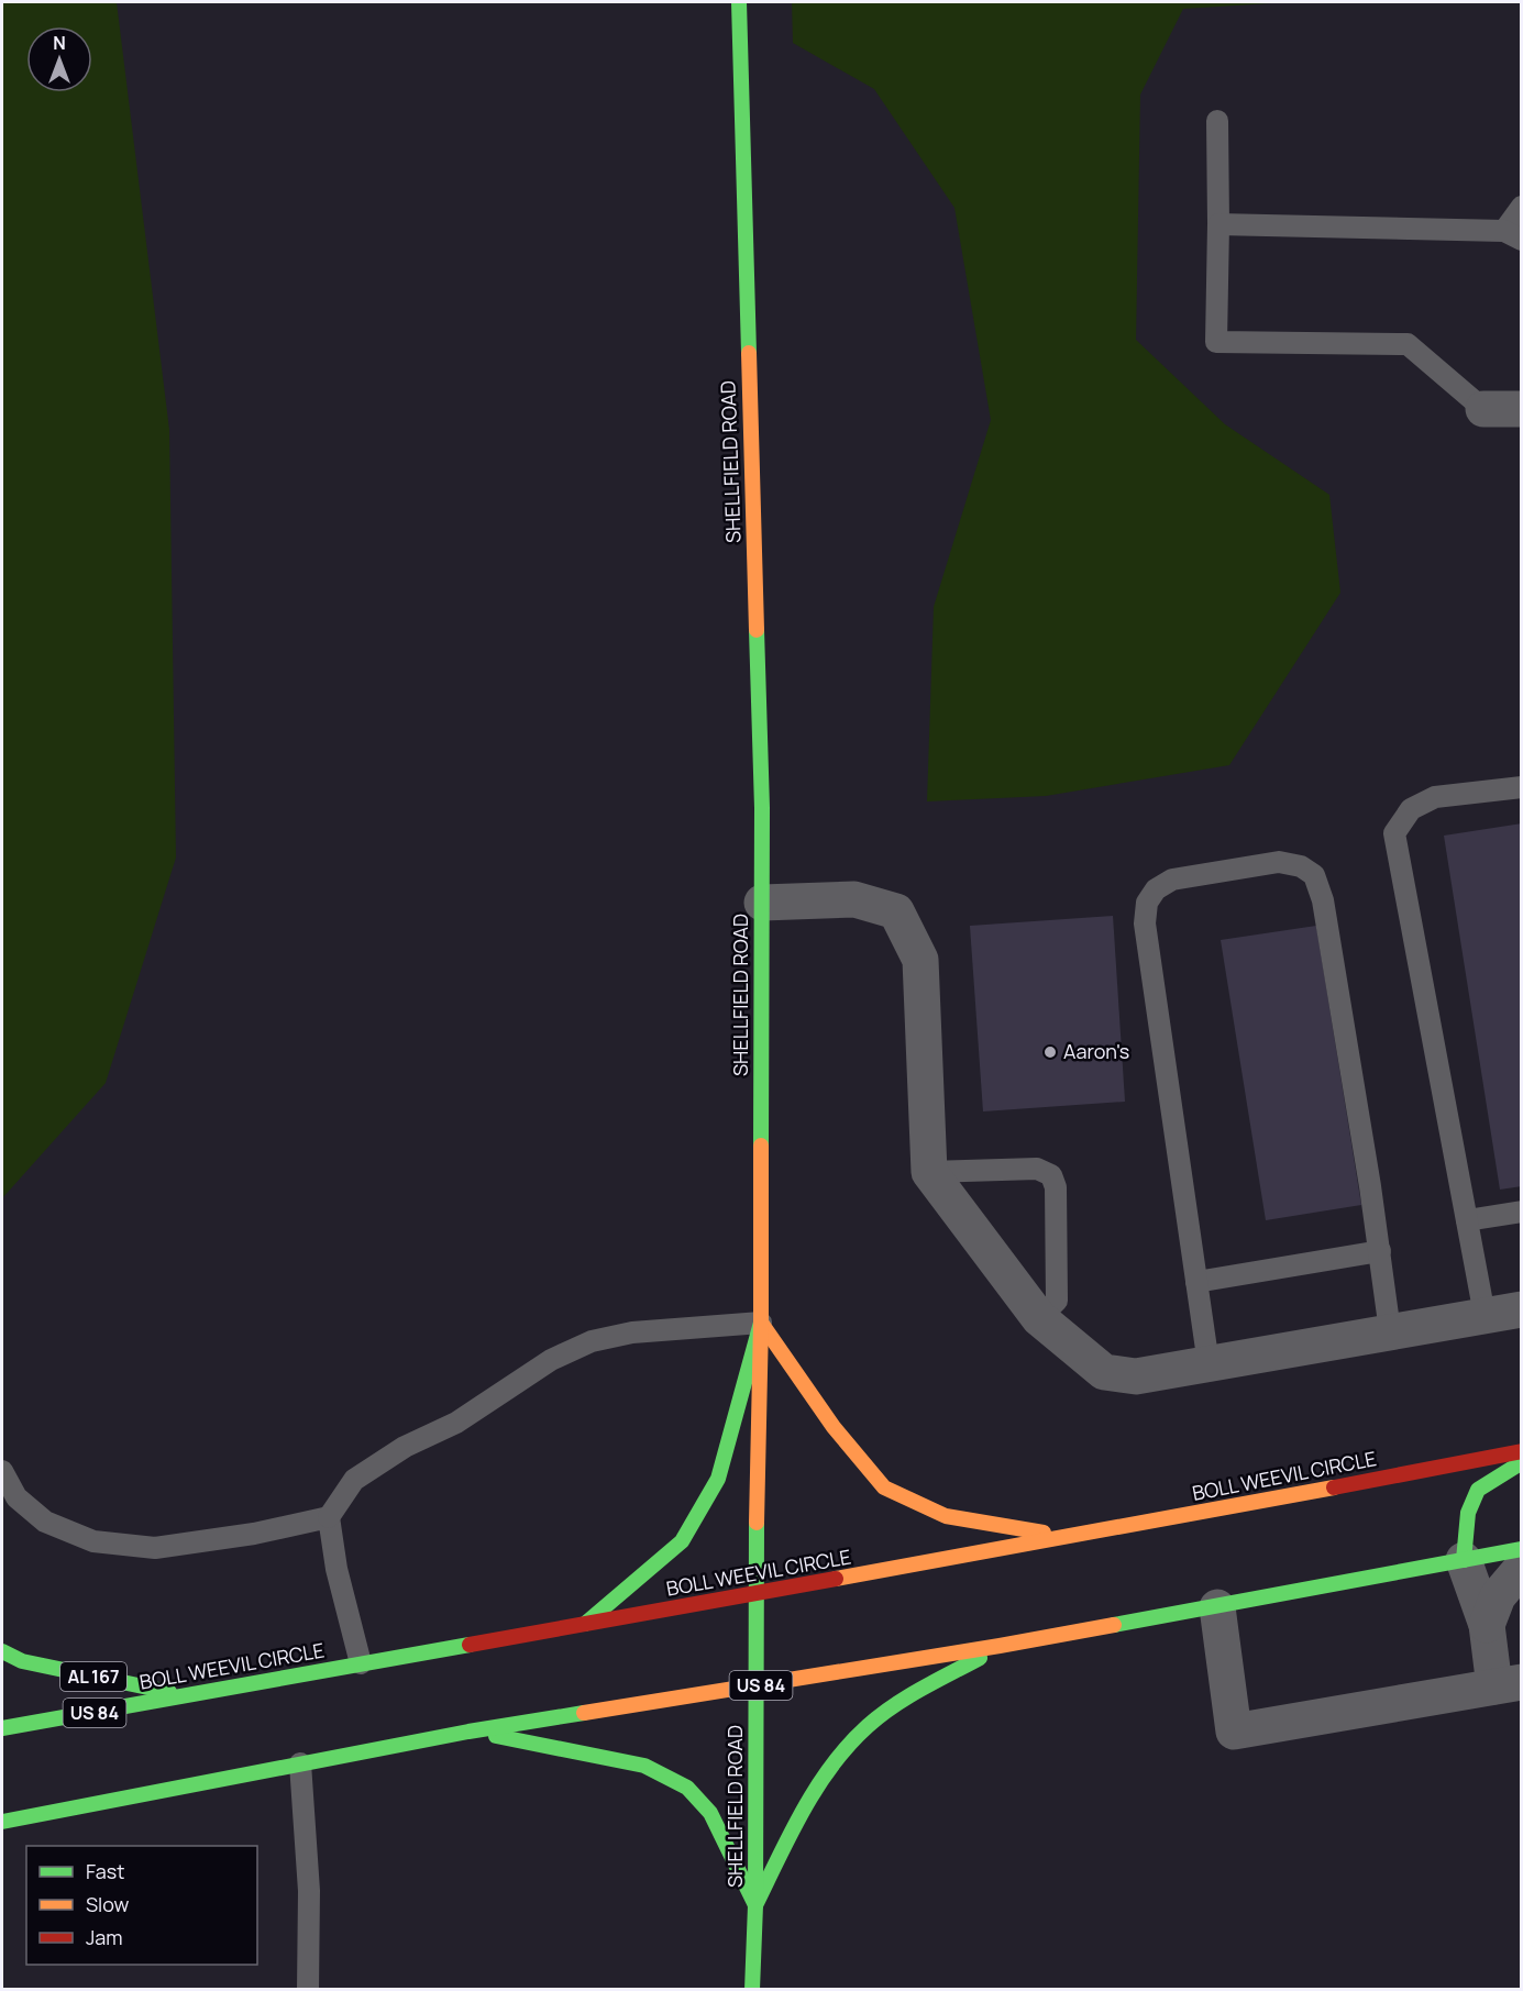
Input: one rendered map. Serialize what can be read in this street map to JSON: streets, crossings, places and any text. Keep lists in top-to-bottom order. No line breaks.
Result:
{"streets":{"main road":["SHELLFIELD ROAD","BOLL WEEVIL CIRCLE","AL 167","US 84"]},"crossings":[["SHELLFIELD ROAD","BOLL WEEVIL CIRCLE"],["SHELLFIELD ROAD","US 84"],["BOLL WEEVIL CIRCLE","AL 167"]],"places":["Aaron's"],"legend":["Fast","Slow","Jam"],"north":"top"}
